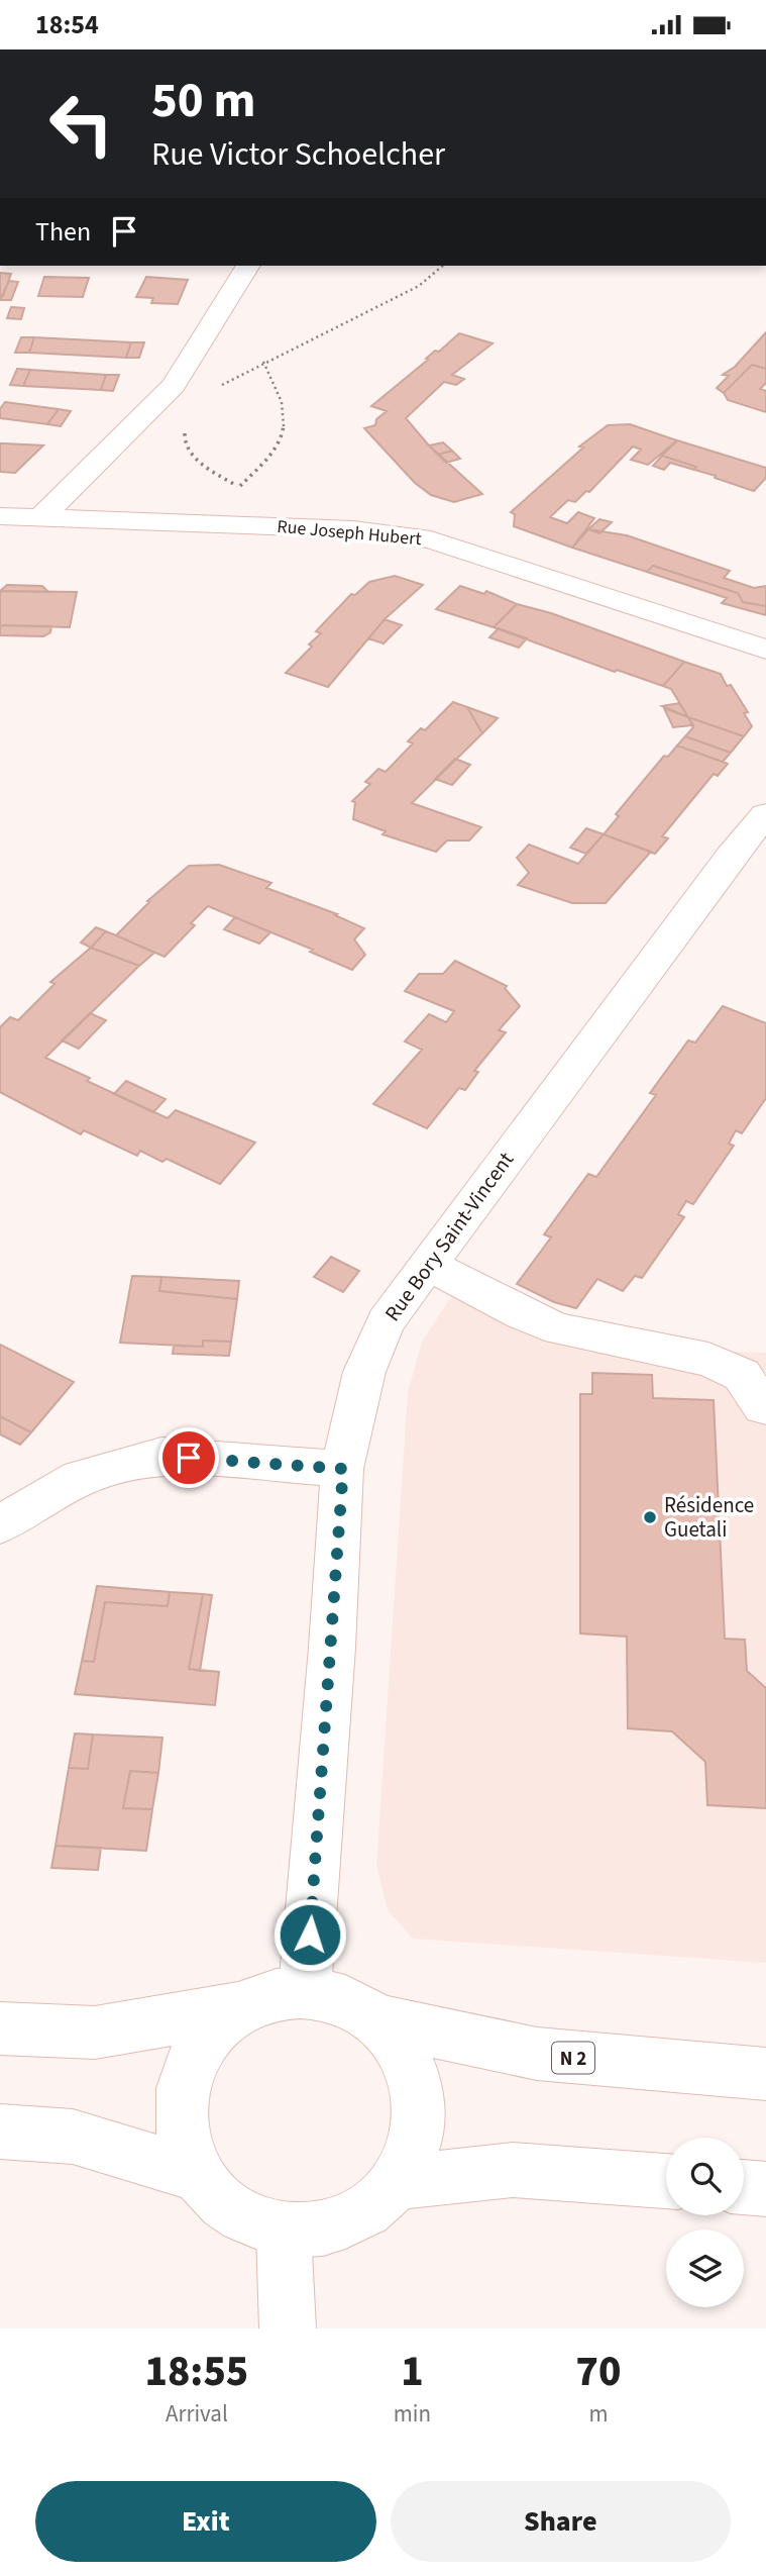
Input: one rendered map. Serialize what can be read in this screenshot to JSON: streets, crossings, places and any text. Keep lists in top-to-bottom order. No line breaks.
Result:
{"streets":{"street":["Rue Joseph Hubert","Rue Bory Saint-Vincent","N 2"]},"crossings":[["Rue Bory Saint-Vincent","N 2"]],"places":["Résidence Guetali"],"page":{"status":"18:54","turn":["50 m","Rue Victor Schoelcher"],"then":"Then","eta":["18:55","Arrival","1","min","70","m"],"buttons":["Exit","Share"]}}
